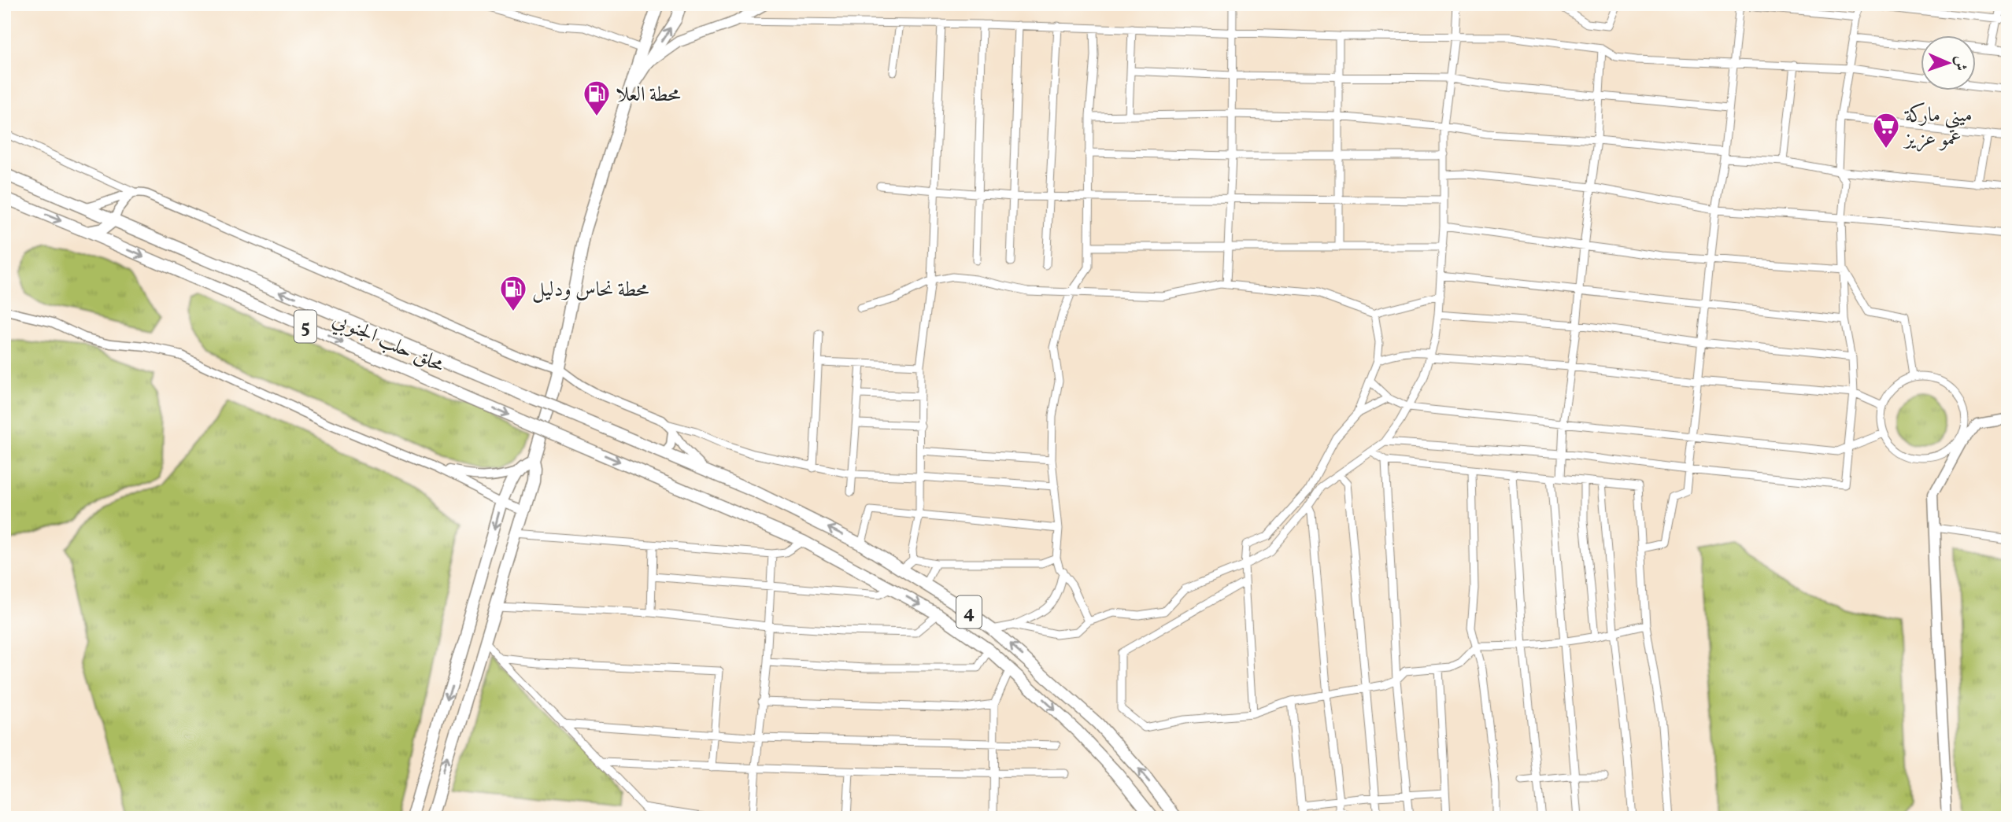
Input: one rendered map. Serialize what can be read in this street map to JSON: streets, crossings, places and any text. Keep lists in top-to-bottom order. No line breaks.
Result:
{"streets":{"main road":["5","محلق حلب الجنوبي","4"]},"crossings":[["5","محلق حلب الجنوبي"],["محلق حلب الجنوبي","4"]],"places":{"fuel station":["محطة العلا","محطة نحاس ودليل"],"supermarket":["ميني ماركة عمو عزيز"]},"north":"right"}
